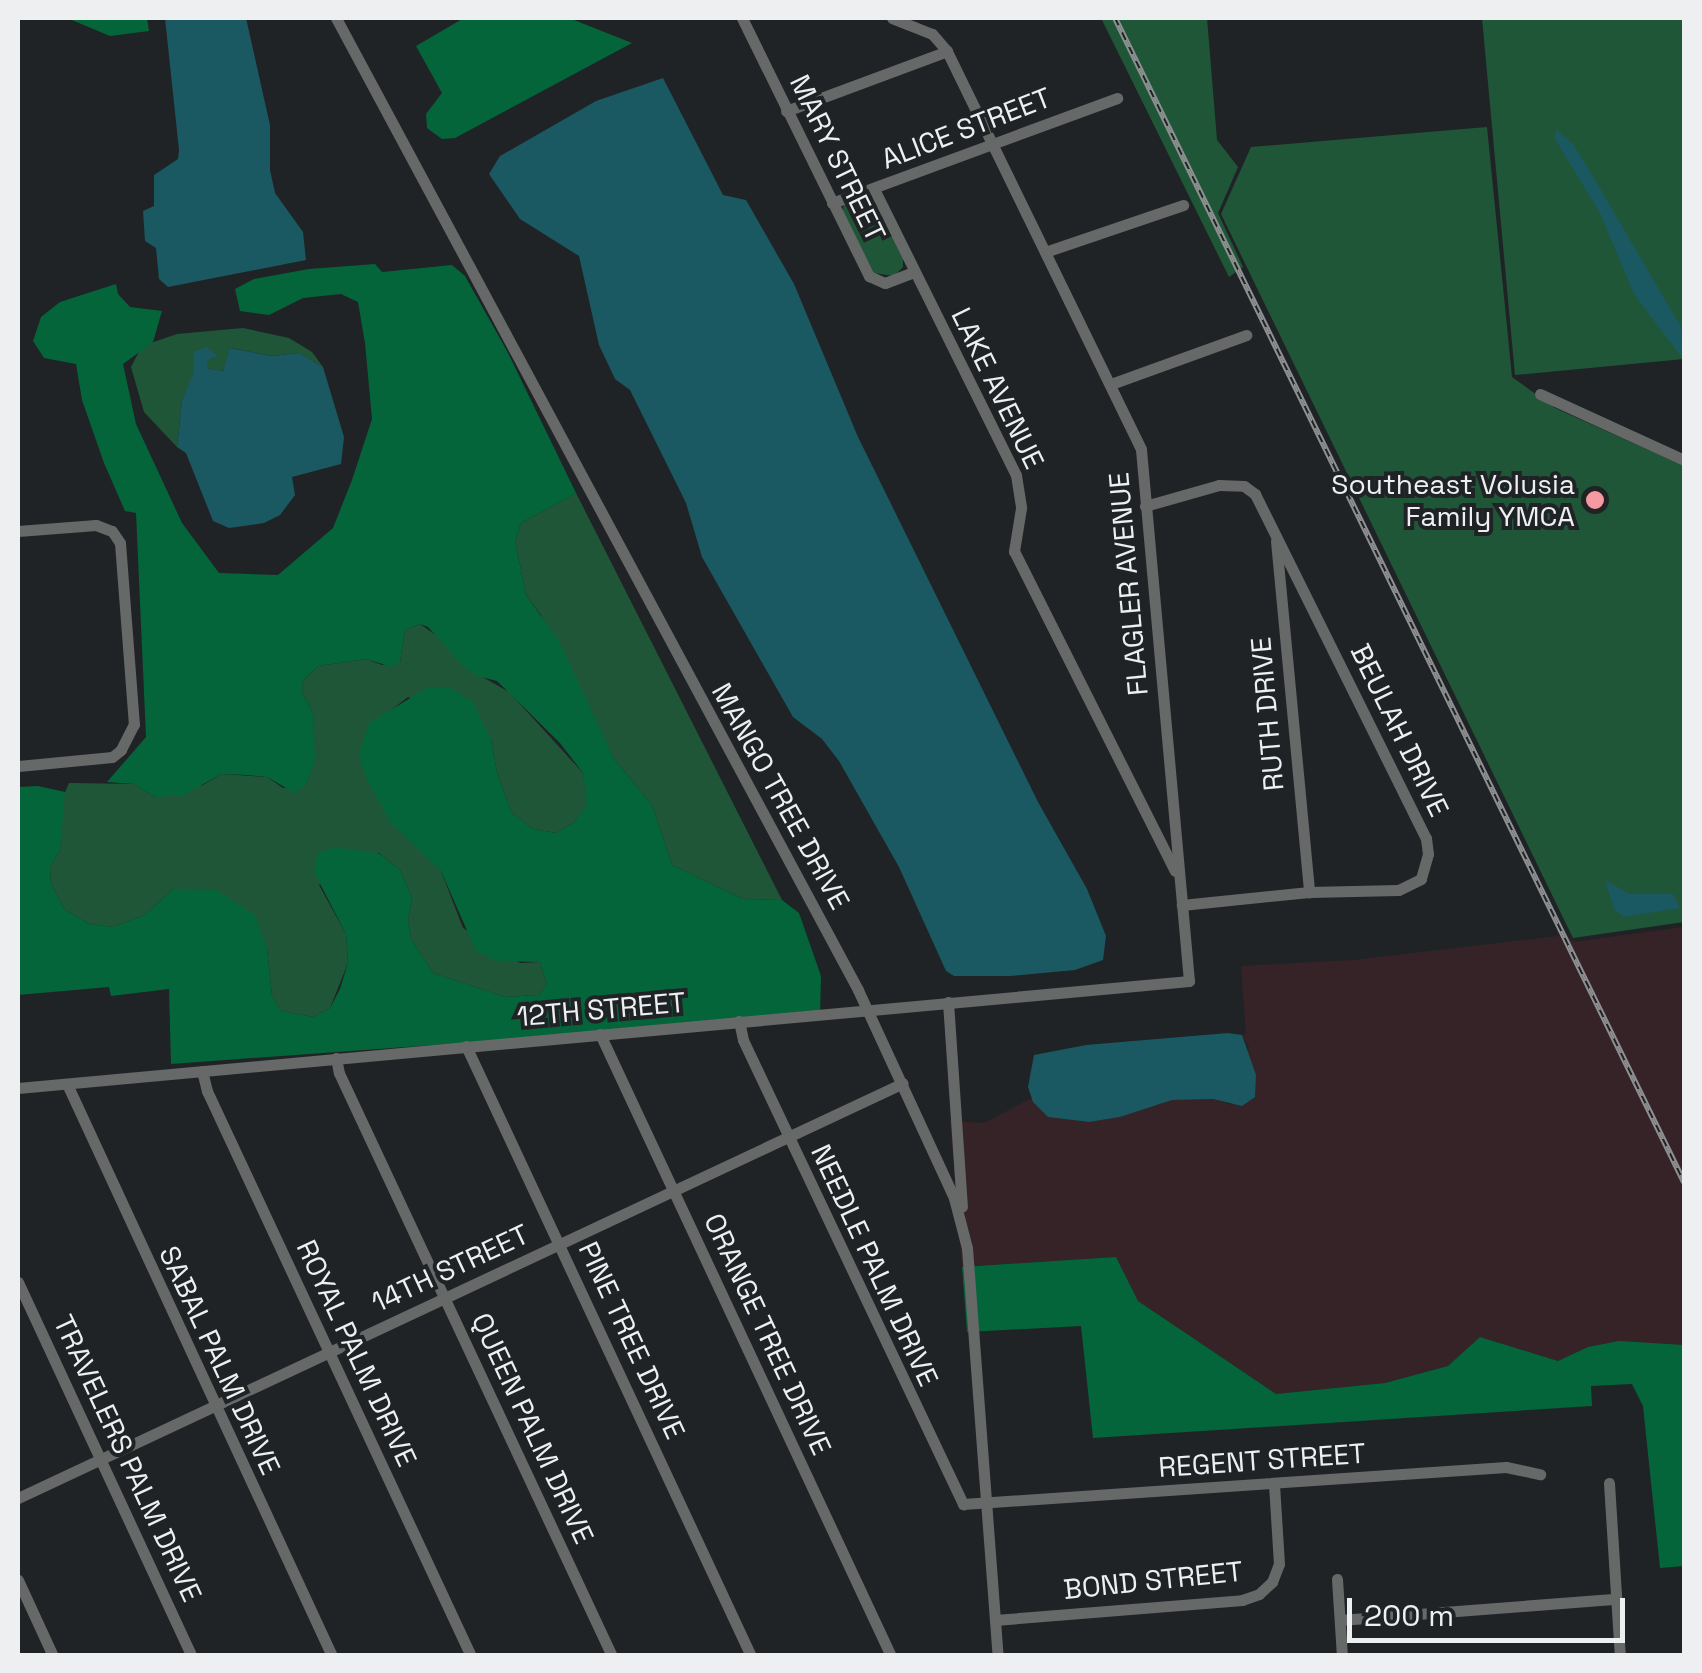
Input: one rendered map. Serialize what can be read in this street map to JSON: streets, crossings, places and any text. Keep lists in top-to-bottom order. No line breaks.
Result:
{"streets":{"street":["ALICE STREET","MARY STREET","LAKE AVENUE","FLAGLER AVENUE","RUTH DRIVE","BEULAH DRIVE","MANGO TREE DRIVE","12TH STREET","NEEDLE PALM DRIVE","14TH STREET","ORANGE TREE DRIVE","PINE TREE DRIVE","ROYAL PALM DRIVE","SABAL PALM DRIVE","QUEEN PALM DRIVE","TRAVELERS PALM DRIVE","REGENT STREET","BOND STREET"]},"crossings":[["ALICE STREET","MARY STREET"],["ALICE STREET","LAKE AVENUE"],["ALICE STREET","FLAGLER AVENUE"],["MARY STREET","LAKE AVENUE"],["LAKE AVENUE","FLAGLER AVENUE"],["FLAGLER AVENUE","BEULAH DRIVE"],["FLAGLER AVENUE","12TH STREET"],["RUTH DRIVE","BEULAH DRIVE"],["MANGO TREE DRIVE","12TH STREET"],["MANGO TREE DRIVE","NEEDLE PALM DRIVE"],["MANGO TREE DRIVE","14TH STREET"],["MANGO TREE DRIVE","REGENT STREET"],["MANGO TREE DRIVE","BOND STREET"],["12TH STREET","NEEDLE PALM DRIVE"],["12TH STREET","ORANGE TREE DRIVE"],["12TH STREET","PINE TREE DRIVE"],["12TH STREET","ROYAL PALM DRIVE"],["12TH STREET","SABAL PALM DRIVE"],["12TH STREET","QUEEN PALM DRIVE"],["NEEDLE PALM DRIVE","14TH STREET"],["NEEDLE PALM DRIVE","REGENT STREET"],["14TH STREET","ORANGE TREE DRIVE"],["14TH STREET","PINE TREE DRIVE"],["14TH STREET","ROYAL PALM DRIVE"],["14TH STREET","SABAL PALM DRIVE"],["14TH STREET","QUEEN PALM DRIVE"],["14TH STREET","TRAVELERS PALM DRIVE"],["REGENT STREET","BOND STREET"]],"places":["Southeast Volusia Family YMCA"],"scale_bar":"200 m"}
